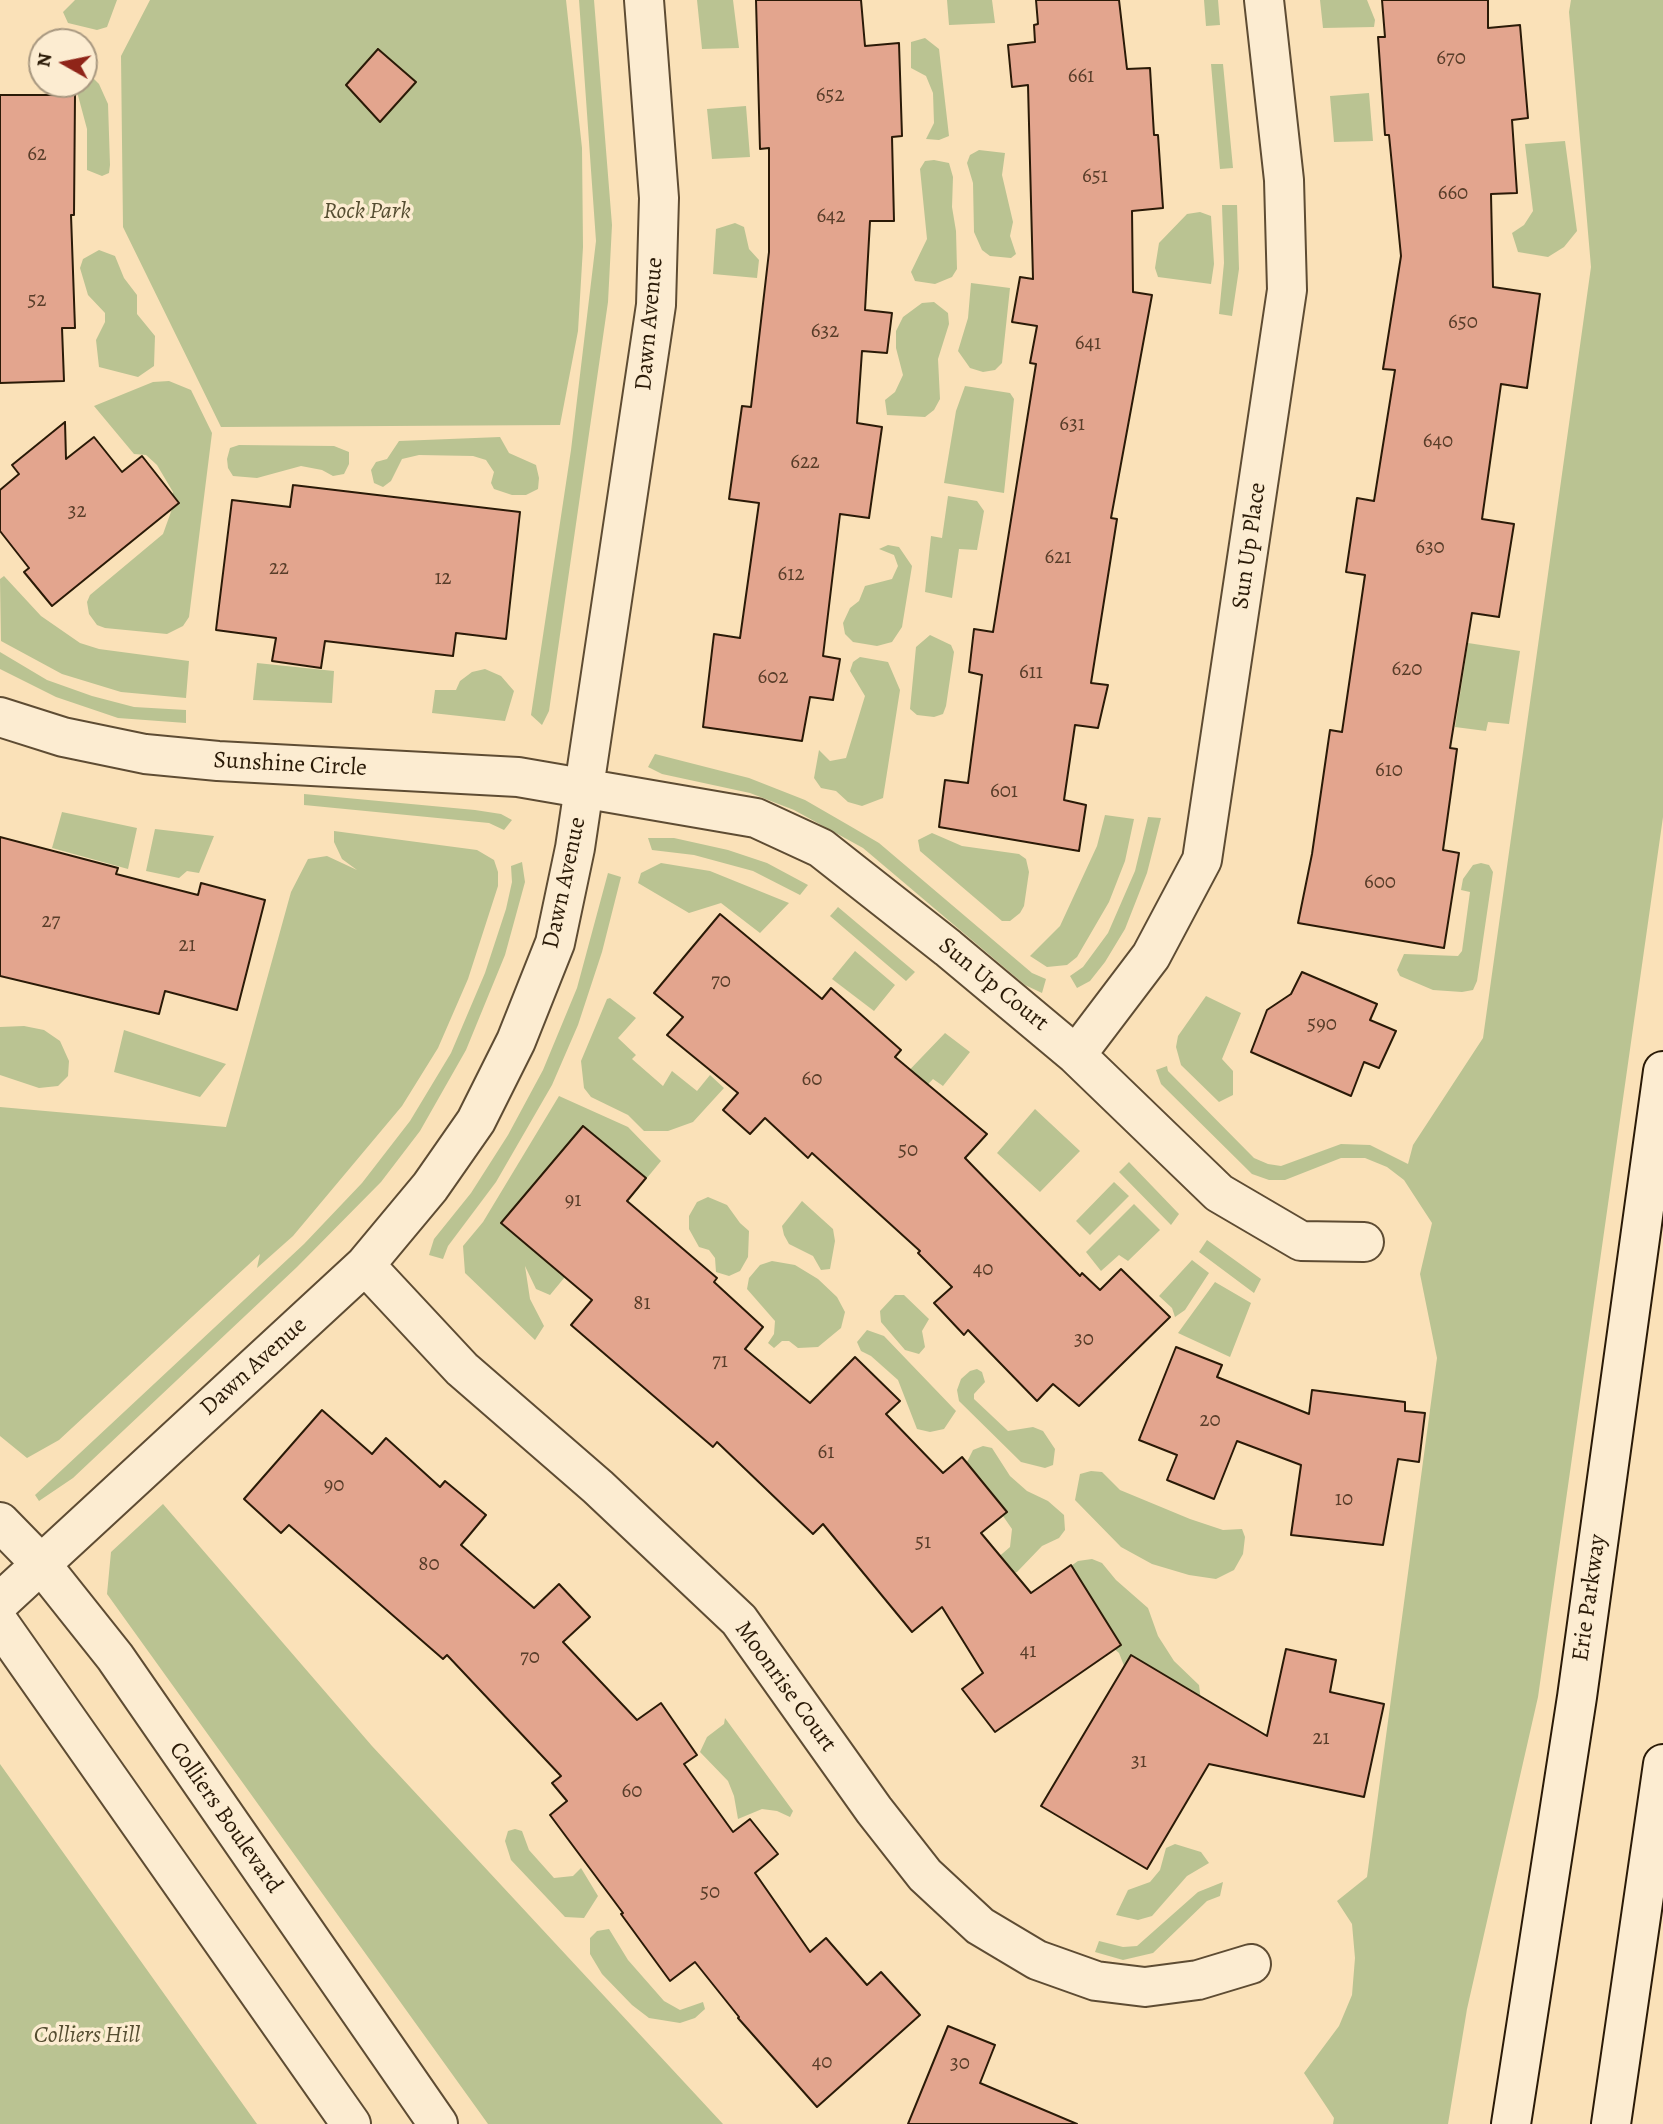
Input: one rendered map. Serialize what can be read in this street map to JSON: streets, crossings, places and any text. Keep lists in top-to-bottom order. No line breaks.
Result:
{"streets":{"street":["Dawn Avenue","Sun Up Place","Sunshine Circle","Sun Up Court","Erie Parkway","Moonrise Court","Colliers Boulevard"]},"crossings":[["Dawn Avenue","Sunshine Circle"],["Dawn Avenue","Sun Up Court"],["Dawn Avenue","Moonrise Court"],["Dawn Avenue","Colliers Boulevard"],["Sun Up Place","Sun Up Court"],["Sunshine Circle","Sun Up Court"]],"parks":["Rock Park","Colliers Hill"],"house_numbers":["670","661","652","62","651","660","642","52","650","632","641","631","640","622","32","630","621","22","612","12","620","611","602","610","601","600","27","21","70","590","60","50","91","40","81","30","71","20","61","90","10","51","80","41","70","21","31","60","50","40","30"],"north":"left"}
